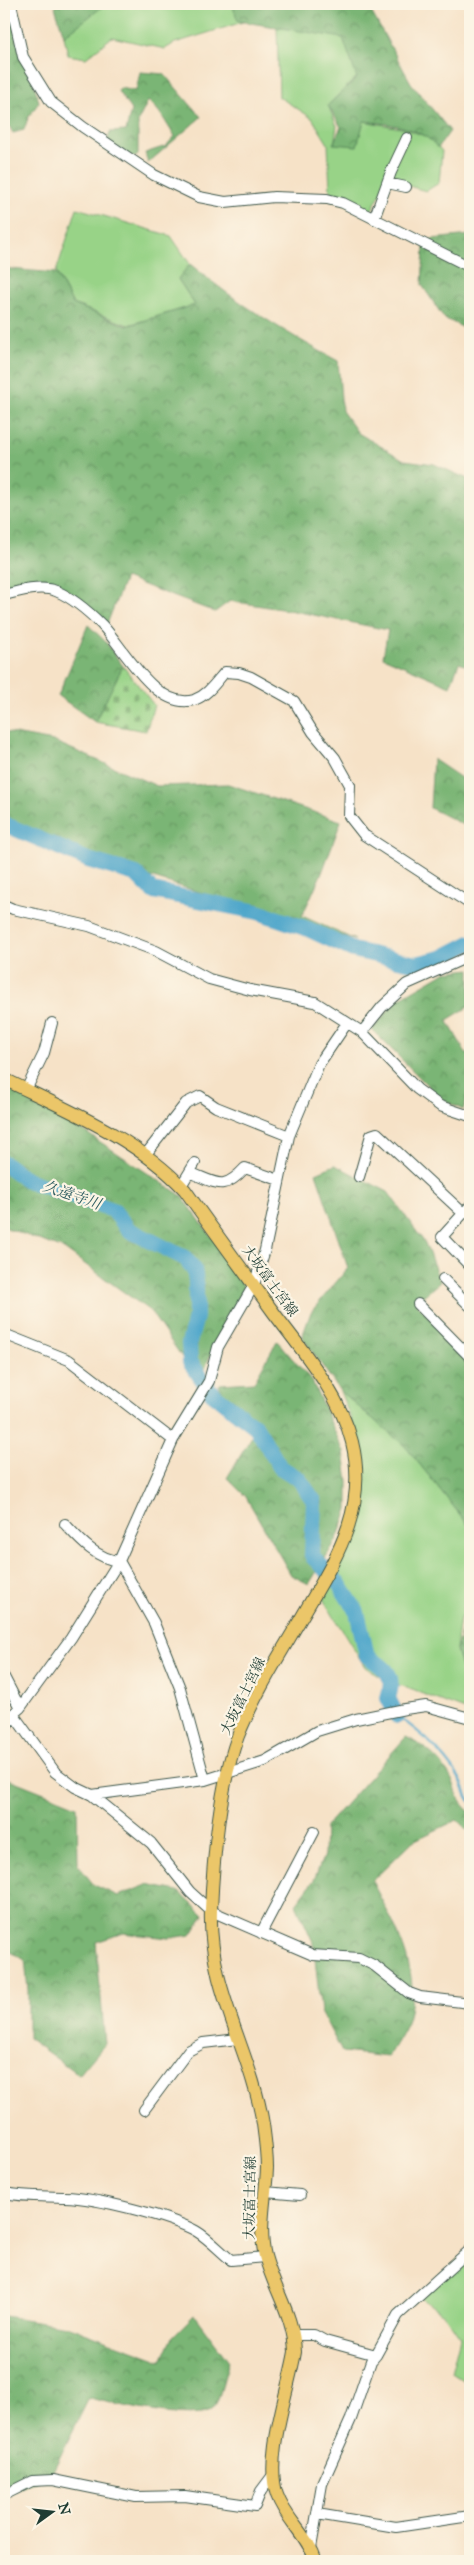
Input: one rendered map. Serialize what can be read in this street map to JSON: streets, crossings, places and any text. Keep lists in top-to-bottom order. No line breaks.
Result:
{"streets":{"main road":["大坂富士宮線"]},"water":["久遠寺川"],"north":"right"}
